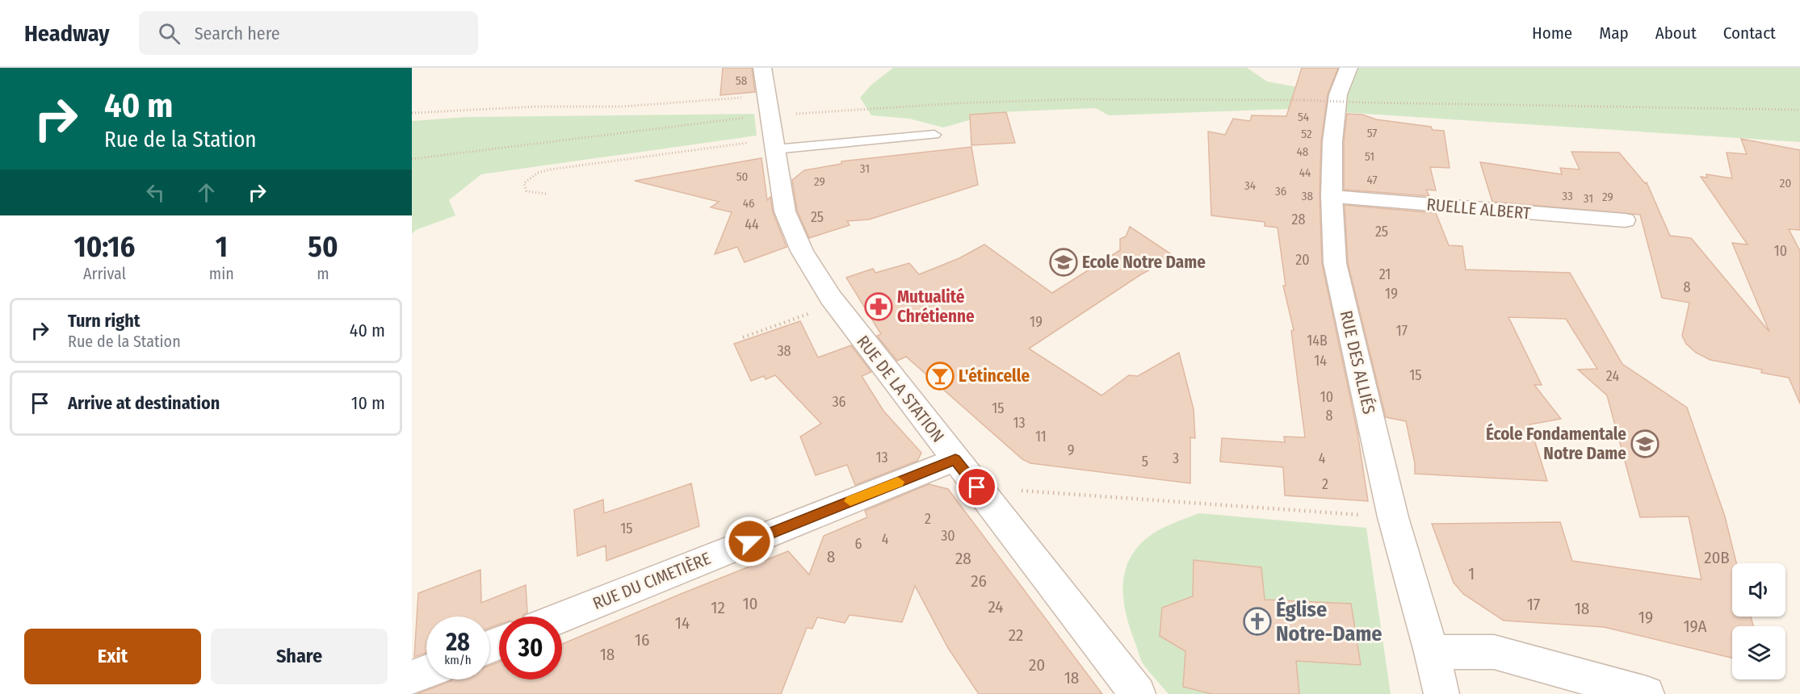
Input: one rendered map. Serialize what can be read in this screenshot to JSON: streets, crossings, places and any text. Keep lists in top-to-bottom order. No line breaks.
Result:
{"streets":{"street":["RUELLE ALBERT","RUE DES ALLIÉS","RUE DE LA STATION","RUE DU CIMETIÈRE"]},"crossings":[["RUELLE ALBERT","RUE DES ALLIÉS"],["RUE DE LA STATION","RUE DU CIMETIÈRE"]],"places":{"school or university":["Ecole Notre Dame","École Fondamentale Notre Dame"],"pharmacy":["Mutualité Chrétienne"],"bar":["L'étincelle"],"church":["Église Notre-Dame"]},"house_numbers":["58","54","57","52","48","51","31","44","50","47","29","20","34","36","38","33","29","31","46","25","28","44","25","10","20","21","8","19","19","17","14B","38","14","15","24","10","36","15","8","13","11","9","13","3","4","5","2","2","15","30","4","6","8","20B","28","1","26","10","17","24","12","18","19","14","19A","22","16","18","20","18"],"page":{"header":"Headway","search":"Search here","nav":["Home","Map","About","Contact"],"turn":["40 m","Rue de la Station"],"eta":["10:16","Arrival","1","min","50","m"],"list":[{"name":"Turn right","note":"Rue de la Station","value":"40 m"},{"name":"Arrive at destination","value":"10 m"}],"speed":"28 km/h","limit":"30","buttons":["Exit","Share"]}}
